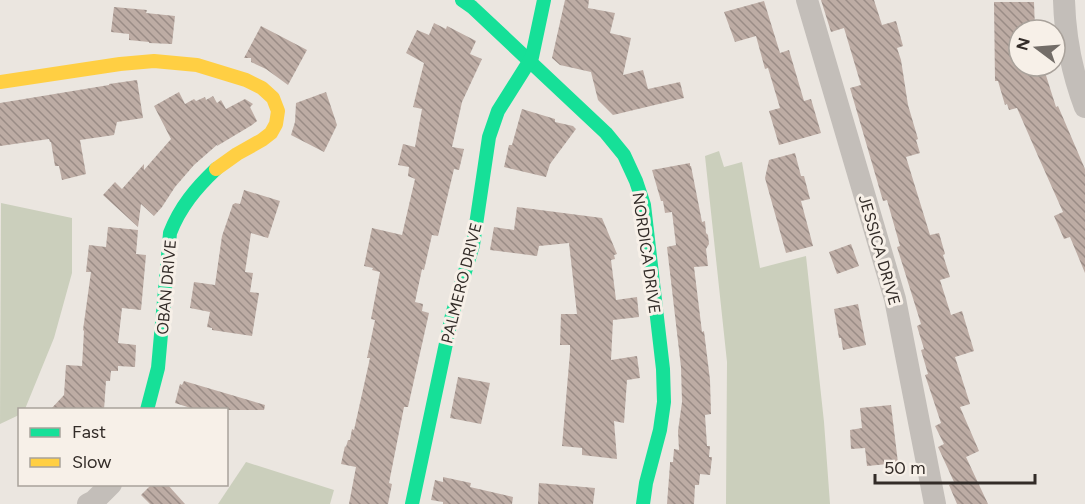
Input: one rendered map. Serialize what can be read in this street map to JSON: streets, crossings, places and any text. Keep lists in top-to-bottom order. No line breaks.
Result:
{"streets":{"street":["JESSICA DRIVE","NORDICA DRIVE","PALMERO DRIVE","OBAN DRIVE"]},"crossings":[["NORDICA DRIVE","PALMERO DRIVE"]],"legend":["Fast","Slow"],"scale_bar":"50 m","north":"left"}
